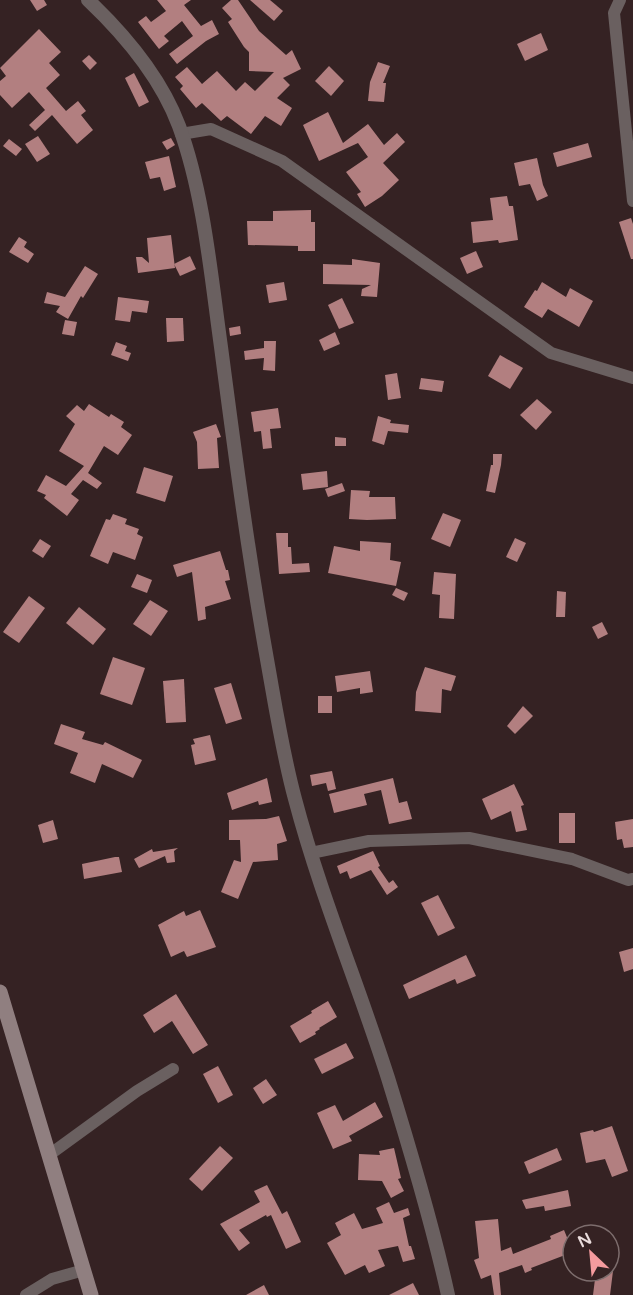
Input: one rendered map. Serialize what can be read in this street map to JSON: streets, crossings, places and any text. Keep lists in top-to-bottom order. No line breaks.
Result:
{"north":"top left"}
